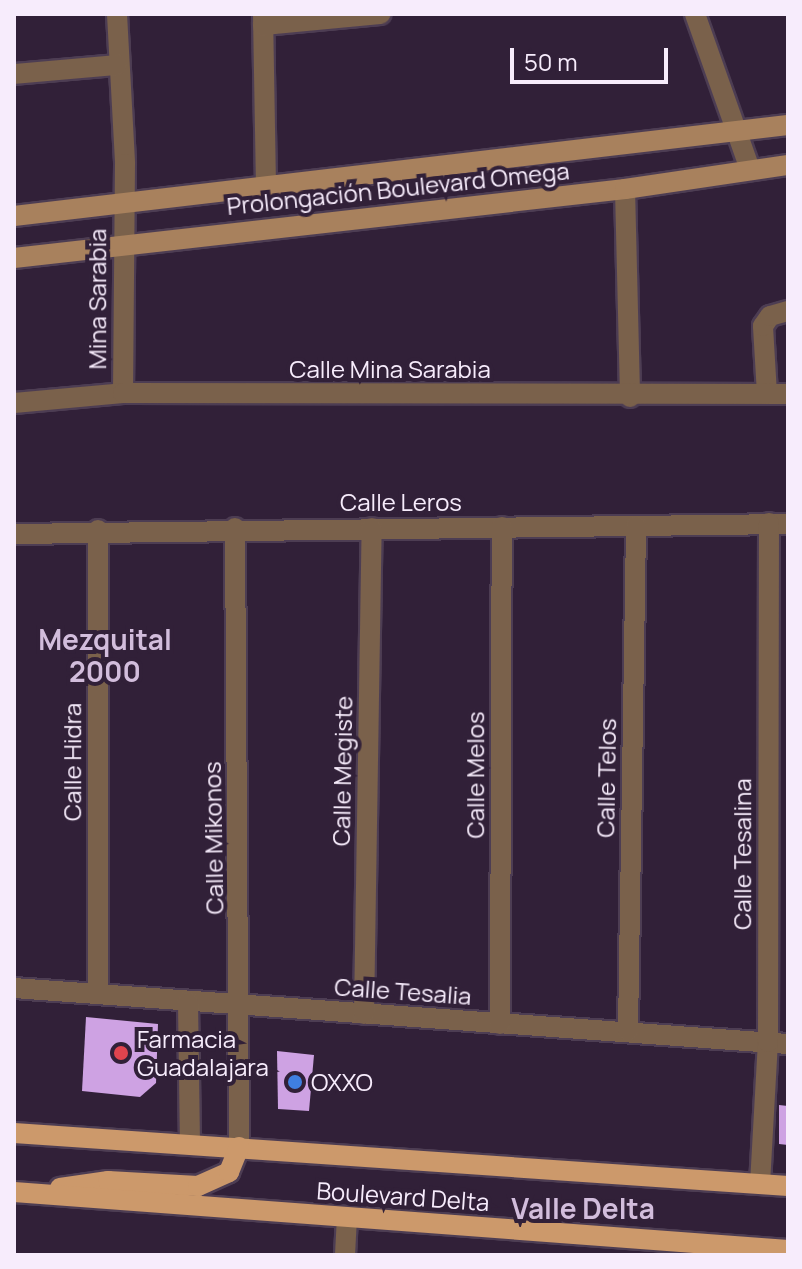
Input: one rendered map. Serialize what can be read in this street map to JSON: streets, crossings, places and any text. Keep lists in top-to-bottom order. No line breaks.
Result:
{"streets":{"main road":["Boulevard Delta"],"street":["Prolongación Boulevard Omega","Mina Sarabia","Calle Mina Sarabia","Calle Leros","Calle Hidra","Calle Megiste","Calle Melos","Calle Telos","Calle Mikonos","Calle Tesalina","Calle Tesalia"]},"crossings":[["Prolongación Boulevard Omega","Mina Sarabia"],["Mina Sarabia","Calle Mina Sarabia"],["Calle Leros","Calle Hidra"],["Calle Leros","Calle Megiste"],["Calle Leros","Calle Melos"],["Calle Leros","Calle Telos"],["Calle Leros","Calle Mikonos"],["Calle Leros","Calle Tesalina"],["Calle Hidra","Calle Tesalia"],["Calle Megiste","Calle Tesalia"],["Calle Melos","Calle Tesalia"],["Calle Telos","Calle Tesalia"],["Calle Mikonos","Calle Tesalia"],["Calle Mikonos","Boulevard Delta"],["Calle Tesalina","Calle Tesalia"],["Calle Tesalina","Boulevard Delta"]],"districts":["Mezquital 2000","Valle Delta"],"places":["Farmacia Guadalajara","OXXO"],"scale_bar":"50 m"}
